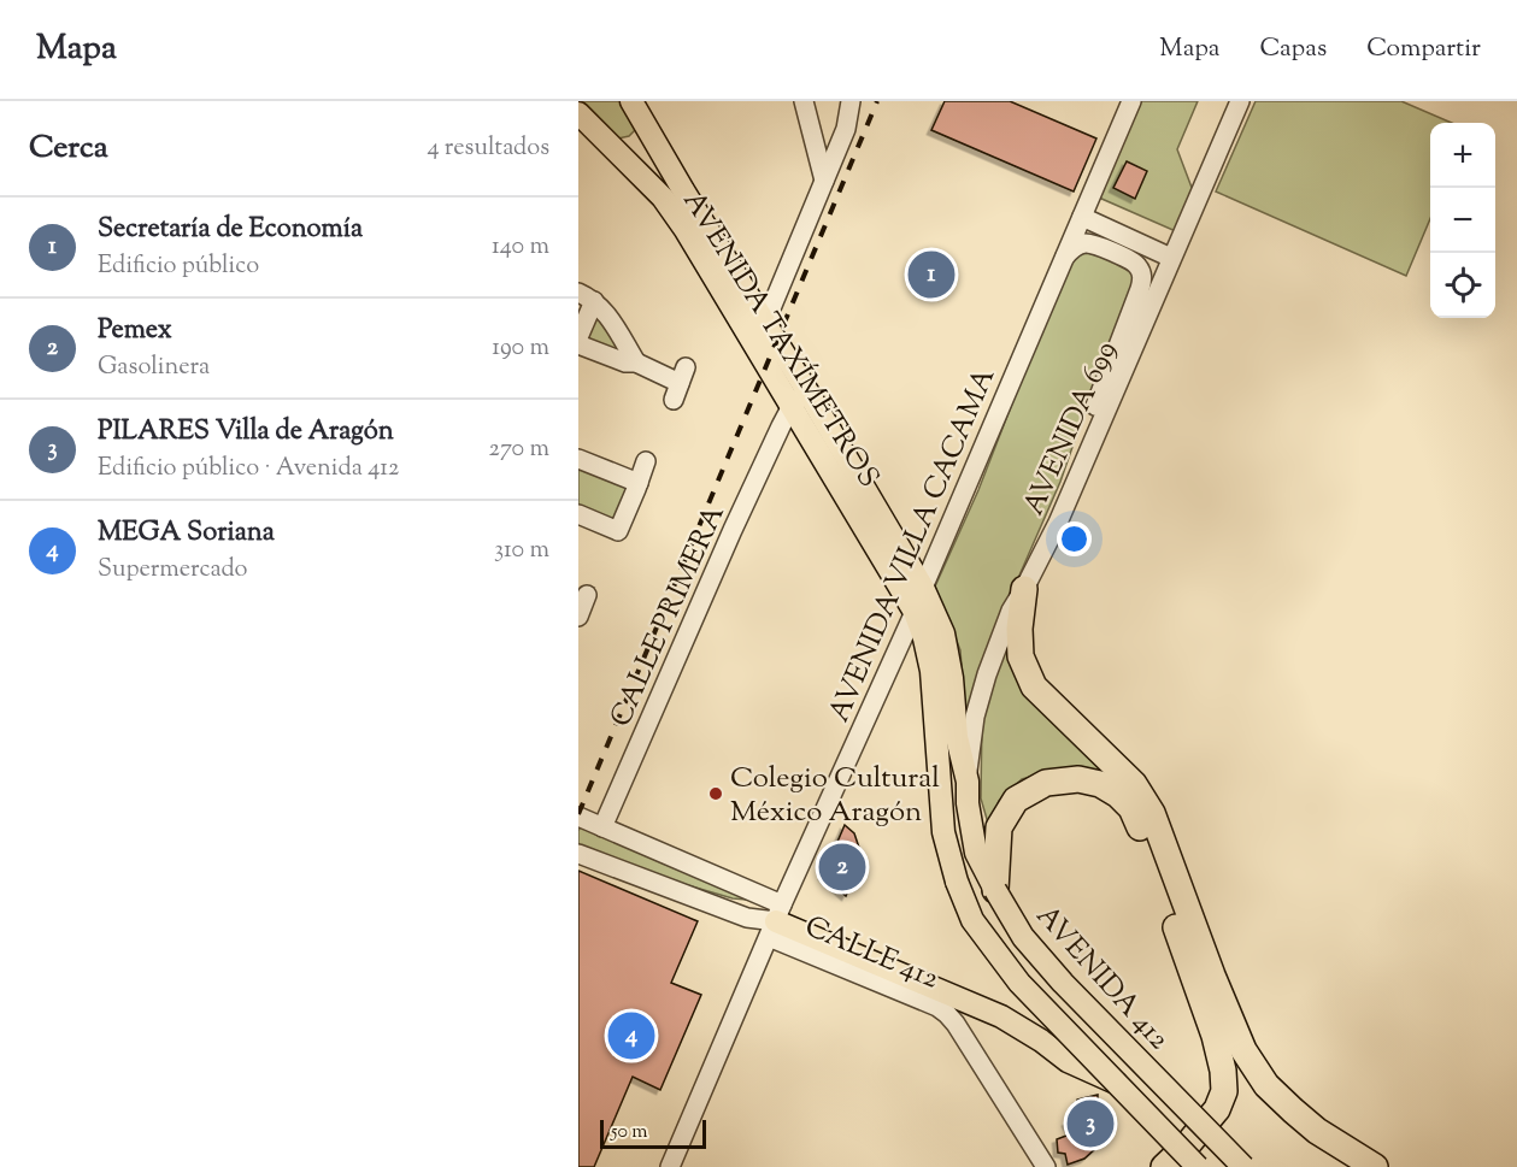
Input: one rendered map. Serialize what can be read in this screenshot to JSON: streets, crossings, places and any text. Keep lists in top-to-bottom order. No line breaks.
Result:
{"streets":{"main road":["AVENIDA TAXÍMETROS","AVENIDA 412"],"street":["AVENIDA 699","AVENIDA VILLA CACAMA","CALLE PRIMERA","CALLE 412"]},"crossings":[["AVENIDA TAXÍMETROS","AVENIDA VILLA CACAMA"],["AVENIDA TAXÍMETROS","CALLE PRIMERA"],["AVENIDA TAXÍMETROS","AVENIDA 412"],["AVENIDA 699","AVENIDA 412"],["AVENIDA VILLA CACAMA","CALLE 412"],["AVENIDA VILLA CACAMA","AVENIDA 412"]],"places":["Colegio Cultural México Aragón"],"scale_bar":"50 m","page":{"header":"Mapa","nav":["Mapa","Capas","Compartir"],"heading":["Cerca","4 resultados"],"map_buttons":["+","−"],"list":[{"mark":"1","name":"Secretaría de Economía","note":"Edificio público","value":"140 m"},{"mark":"2","name":"Pemex","note":"Gasolinera","value":"190 m"},{"mark":"3","name":"PILARES Villa de Aragón","note":"Edificio público · Avenida 412","value":"270 m"},{"mark":"4","name":"MEGA Soriana","note":"Supermercado","value":"310 m"}],"pins":["1","2","4","3"],"scale":"50 m"}}
